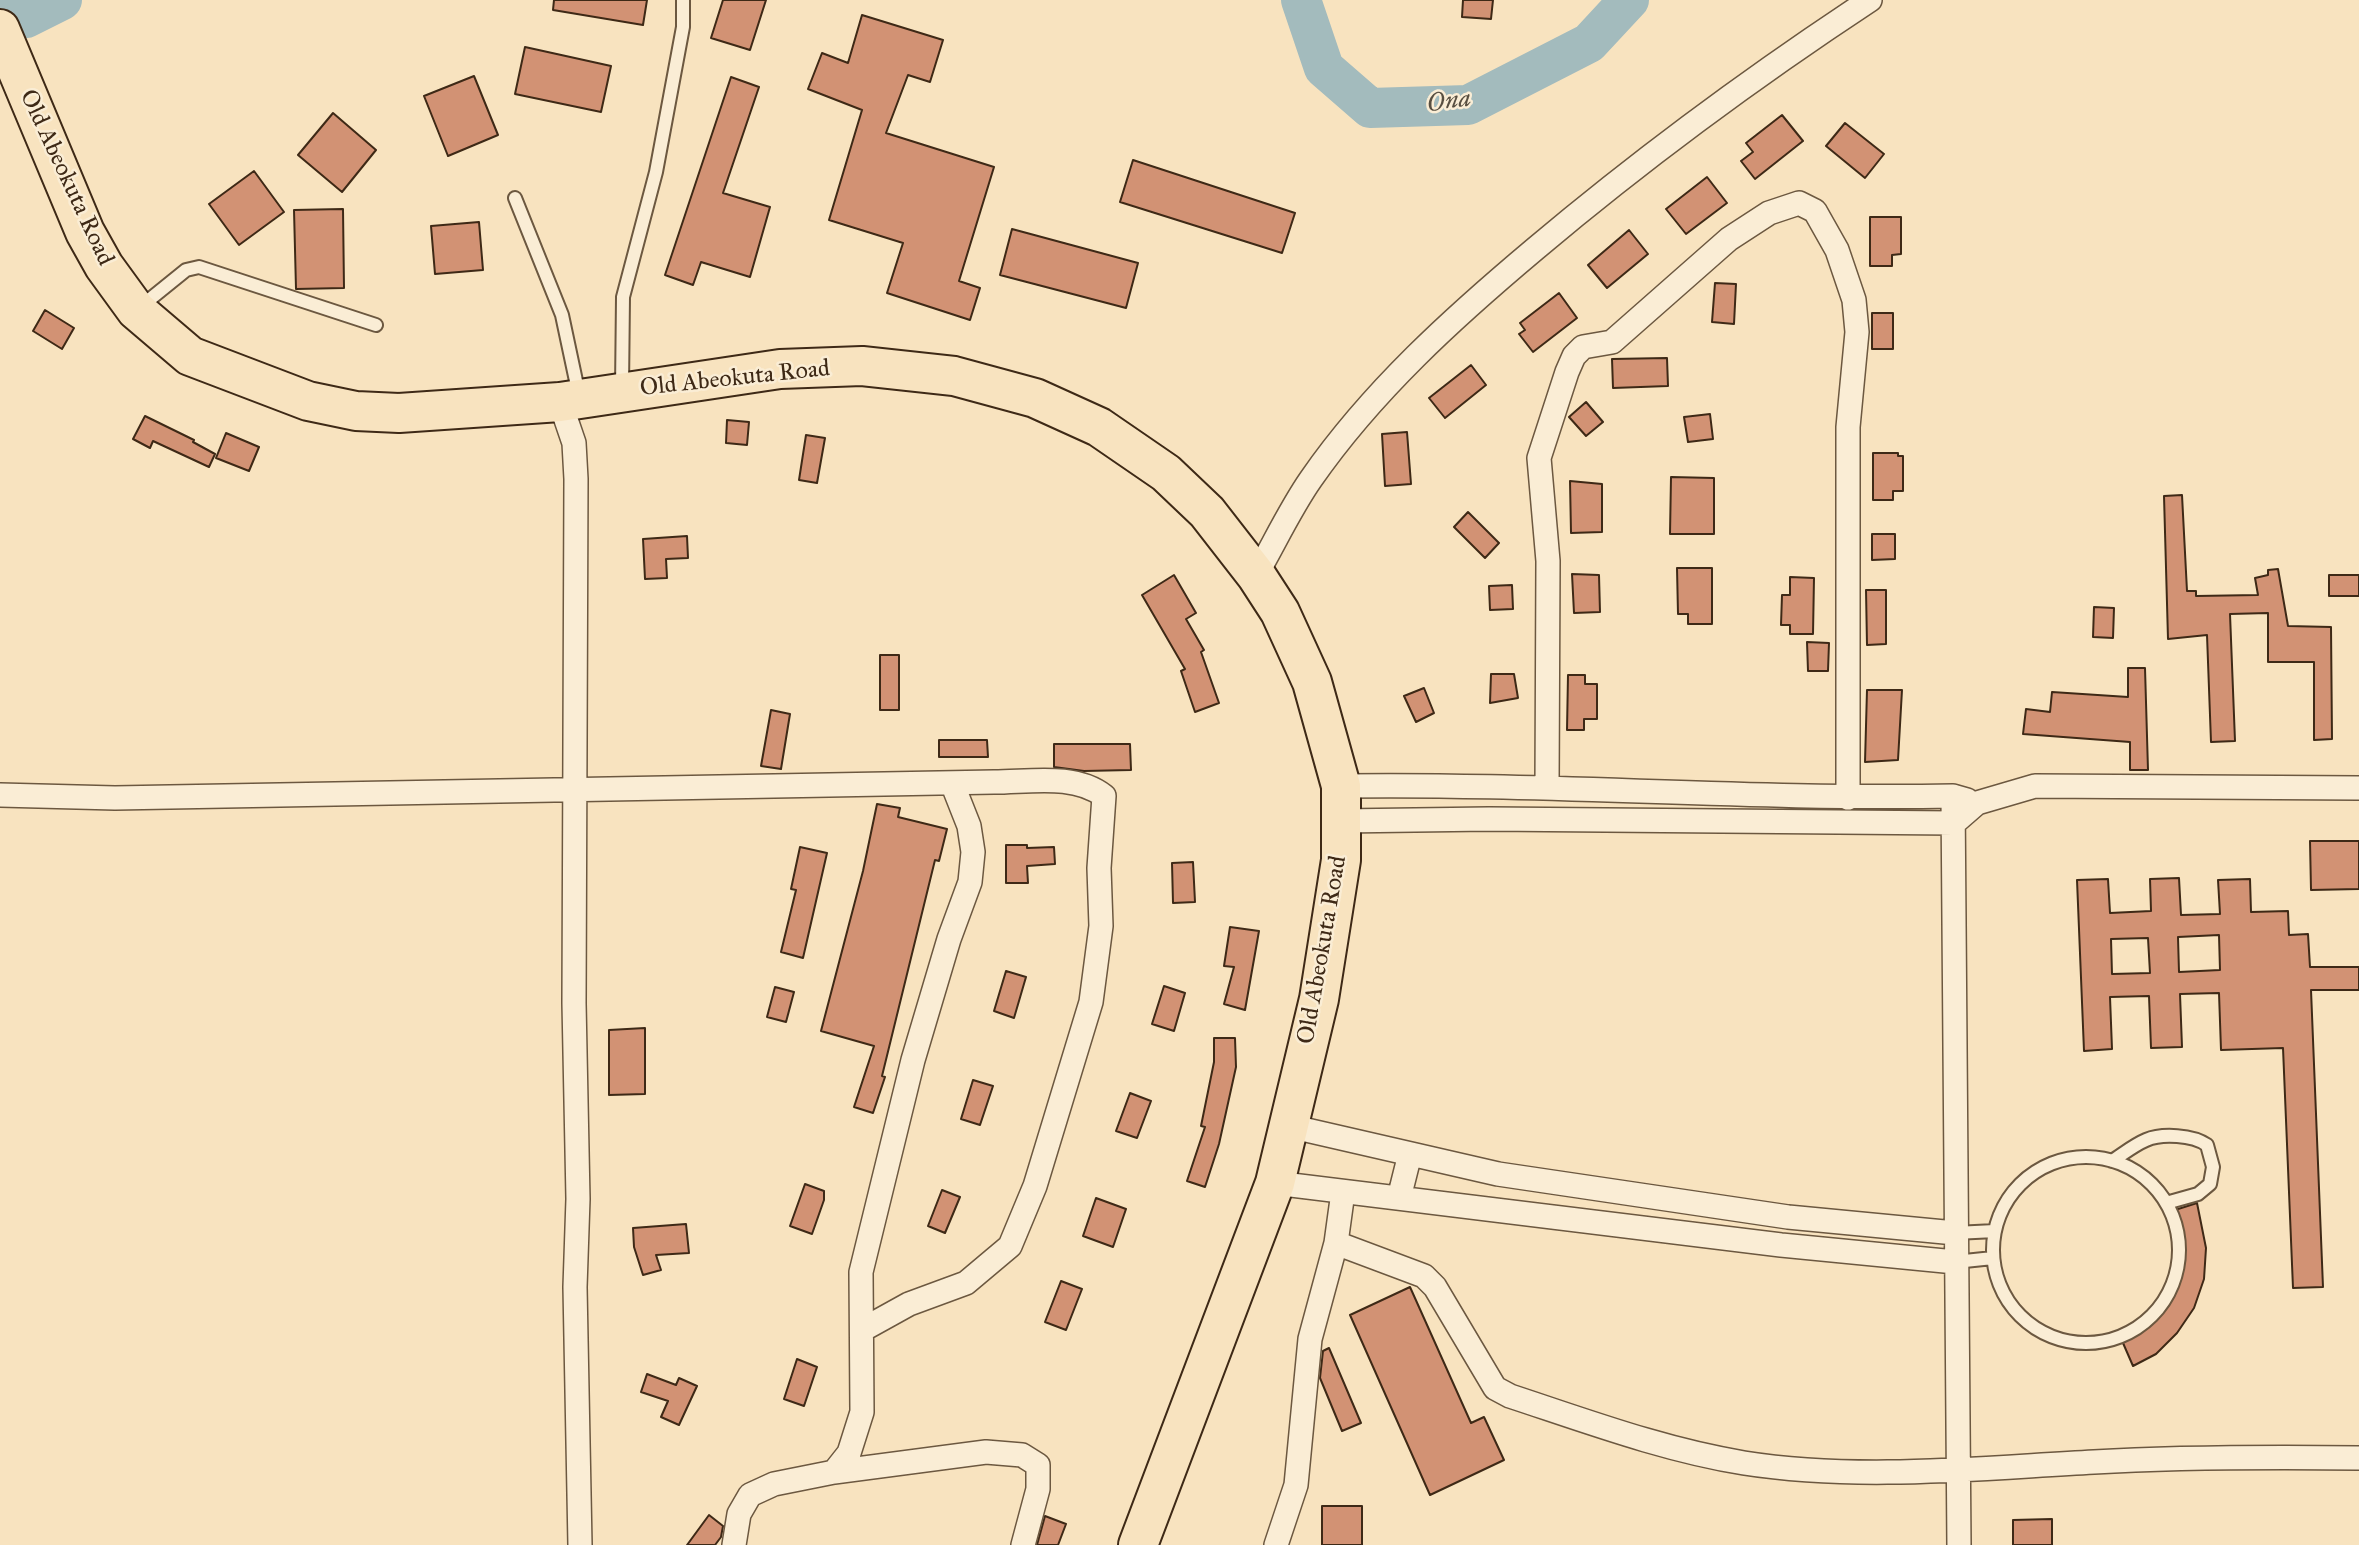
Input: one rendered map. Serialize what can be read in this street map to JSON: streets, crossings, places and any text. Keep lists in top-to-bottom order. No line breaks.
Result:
{"streets":{"highway":["Old Abeokuta Road"]},"water":["Ona"]}
